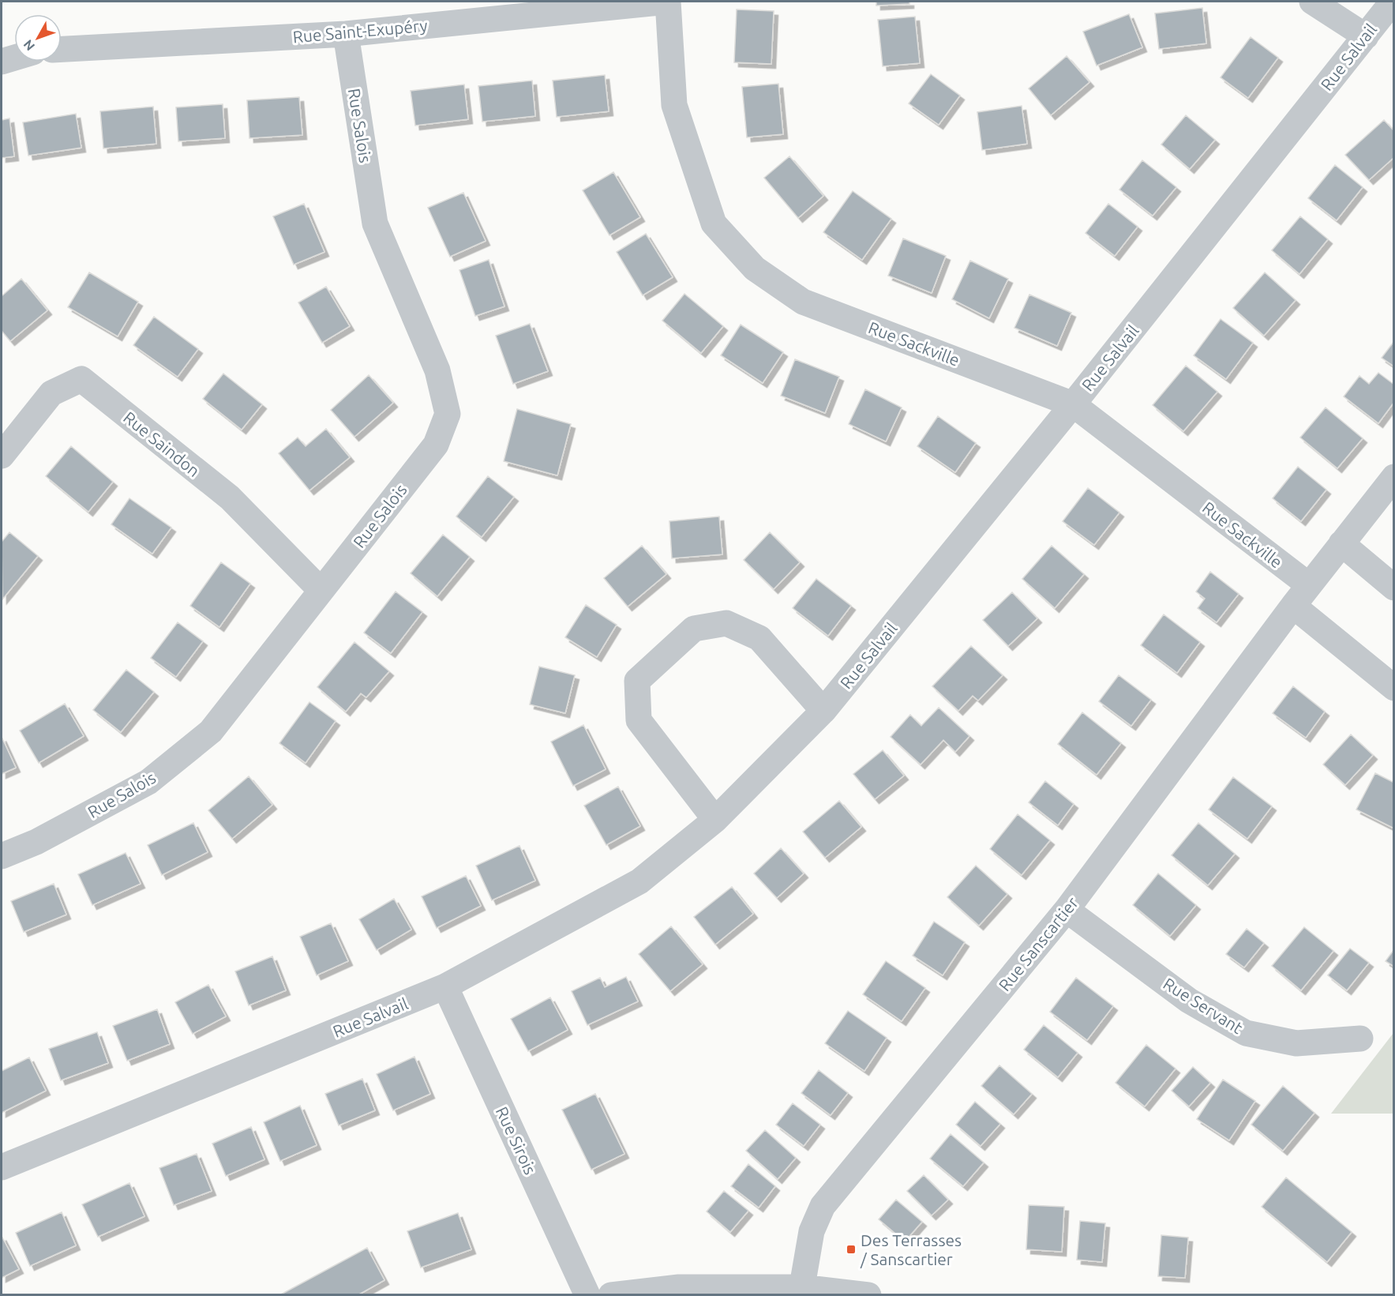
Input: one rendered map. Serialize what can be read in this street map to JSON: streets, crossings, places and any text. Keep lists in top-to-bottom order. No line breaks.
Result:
{"streets":{"street":["Rue Saint-Exupéry","Rue Salvail","Rue Salois","Rue Sackville","Rue Saindon","Rue Sanscartier","Rue Servant","Rue Sirois"]},"crossings":[["Rue Saint-Exupéry","Rue Salois"],["Rue Saint-Exupéry","Rue Sackville"],["Rue Salvail","Rue Sackville"],["Rue Salvail","Rue Sirois"],["Rue Salois","Rue Saindon"],["Rue Sackville","Rue Sanscartier"],["Rue Sanscartier","Rue Servant"]],"places":{"transit":["Des Terrasses / Sanscartier"]},"north":"bottom left"}
